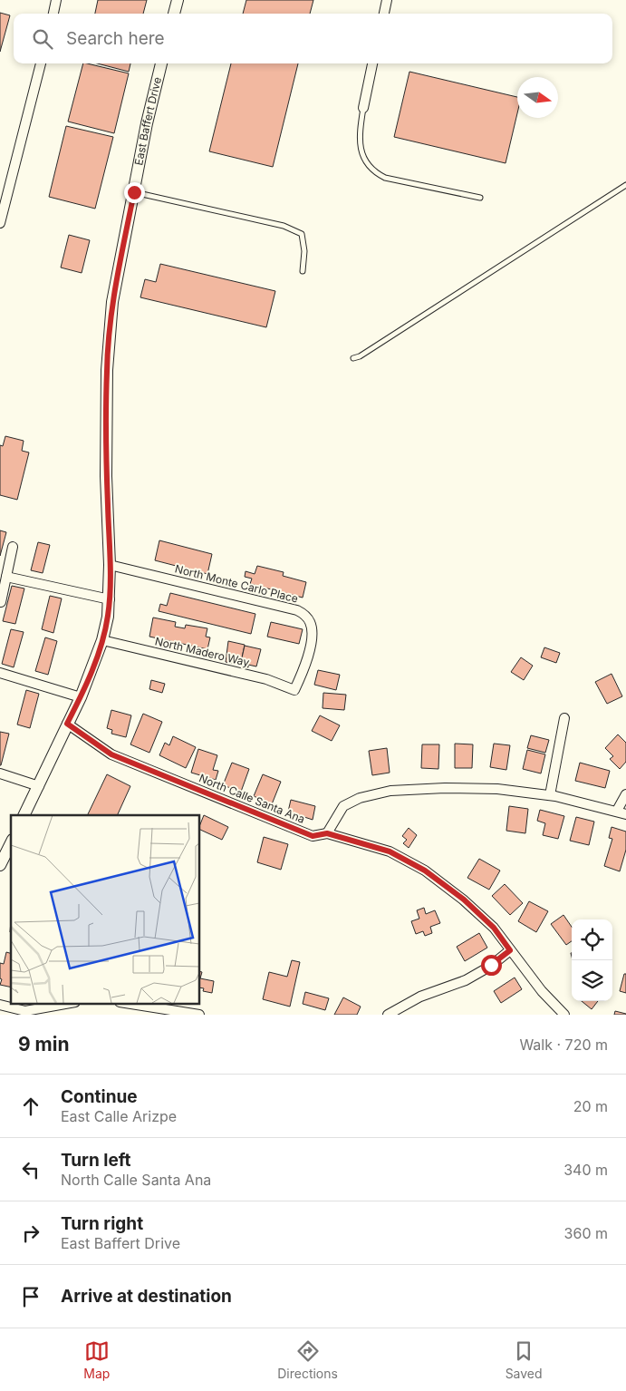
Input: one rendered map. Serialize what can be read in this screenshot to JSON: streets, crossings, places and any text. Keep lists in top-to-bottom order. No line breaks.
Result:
{"streets":{"street":["East Baffert Drive","North Monte Carlo Place","North Madero Way","North Calle Santa Ana"]},"crossings":[["East Baffert Drive","North Monte Carlo Place"],["East Baffert Drive","North Madero Way"],["East Baffert Drive","North Calle Santa Ana"],["North Monte Carlo Place","North Madero Way"]],"north":"right","page":{"search":"Search here","heading":["9 min","Walk · 720 m"],"list":[["Continue","East Calle Arizpe","20 m"],["Turn left","North Calle Santa Ana","340 m"],["Turn right","East Baffert Drive","360 m"],"Arrive at destination"],"nav":["Map","Directions","Saved"]}}
